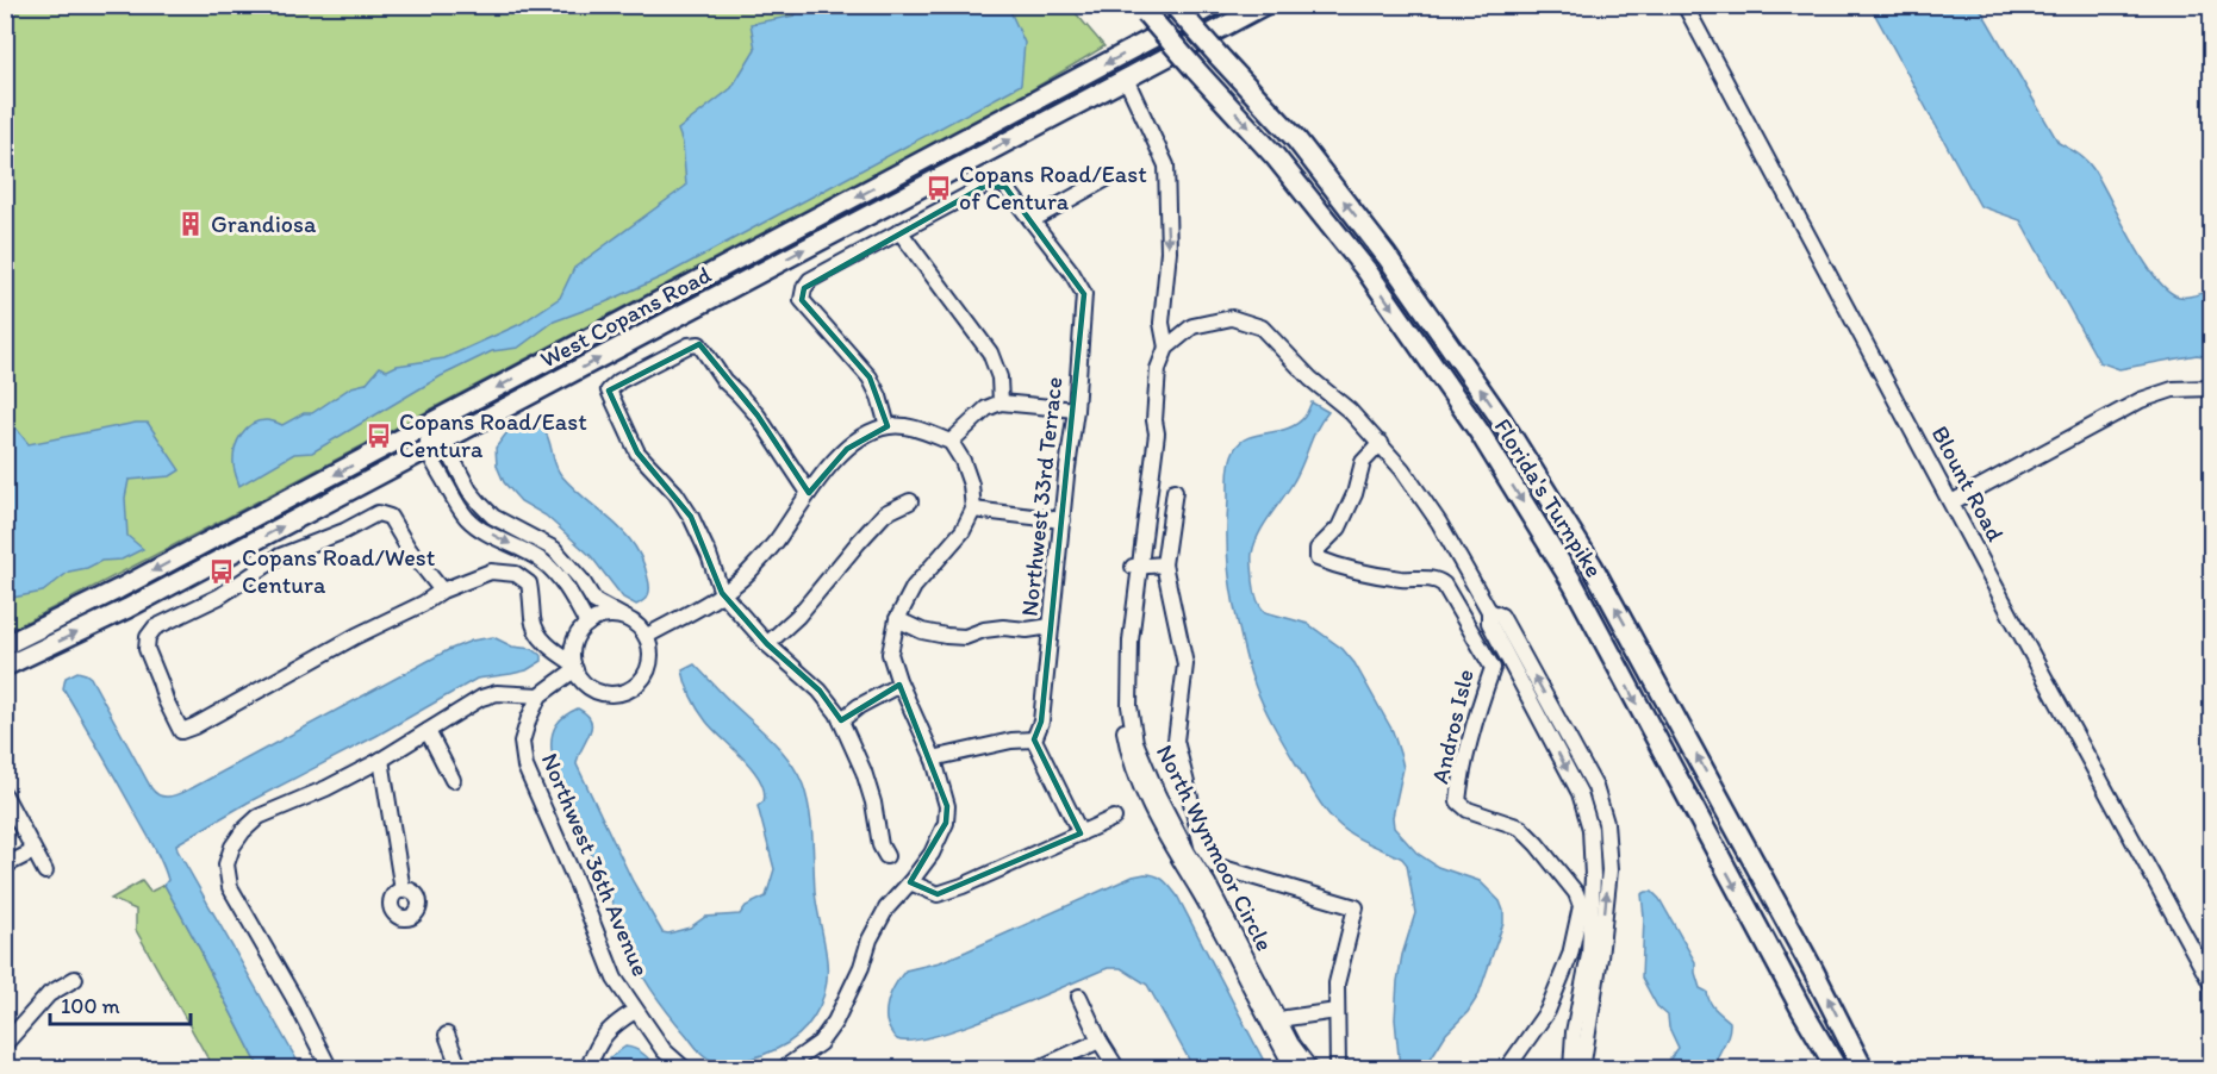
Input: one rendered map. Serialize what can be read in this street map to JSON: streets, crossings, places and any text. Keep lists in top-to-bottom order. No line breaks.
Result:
{"streets":{"highway":["Florida's Turnpike"],"main road":["West Copans Road"],"street":["Blount Road","Northwest 33rd Terrace","Andros Isle","North Wynmoor Circle","Northwest 36th Avenue"]},"places":{"bus stop":["Copans Road/East of Centura","Copans Road/East Centura","Copans Road/West Centura"],"building":["Grandiosa"]},"scale_bar":"100 m"}
